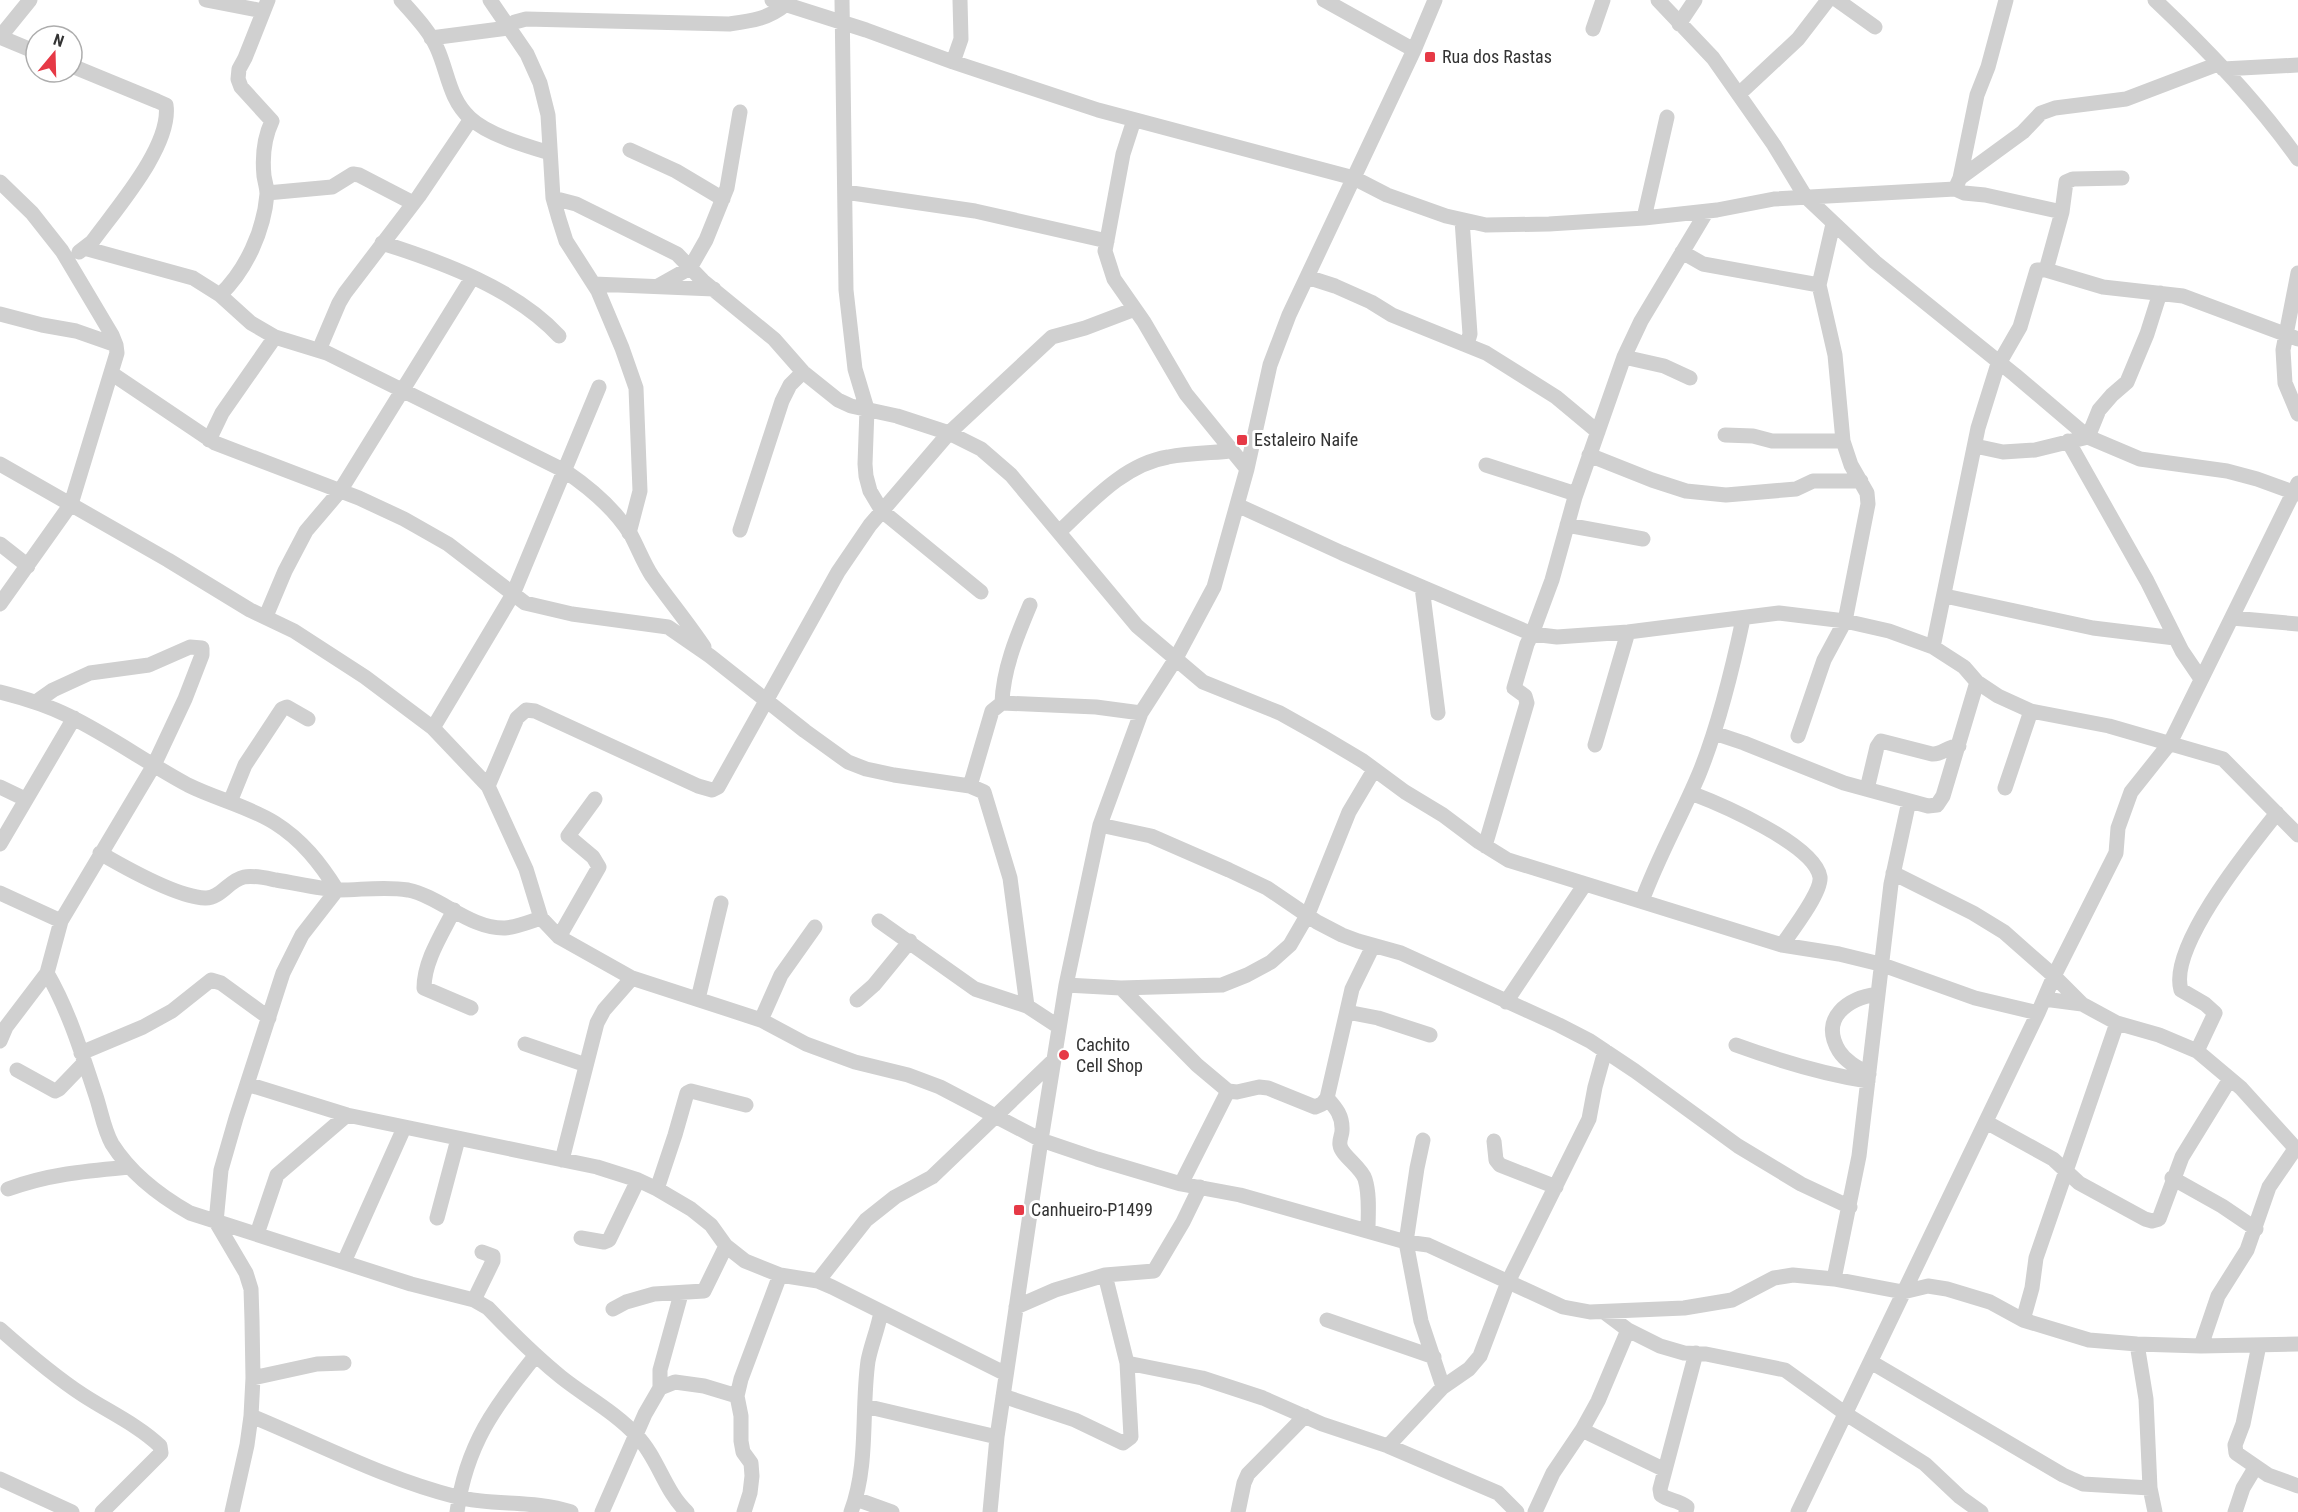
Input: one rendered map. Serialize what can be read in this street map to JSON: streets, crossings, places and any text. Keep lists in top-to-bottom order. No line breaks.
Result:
{"places":{"transit":["Rua dos Rastas","Estaleiro Naife","Canhueiro-P1499"],"other":["Cachito Cell Shop"]},"north":"top"}
